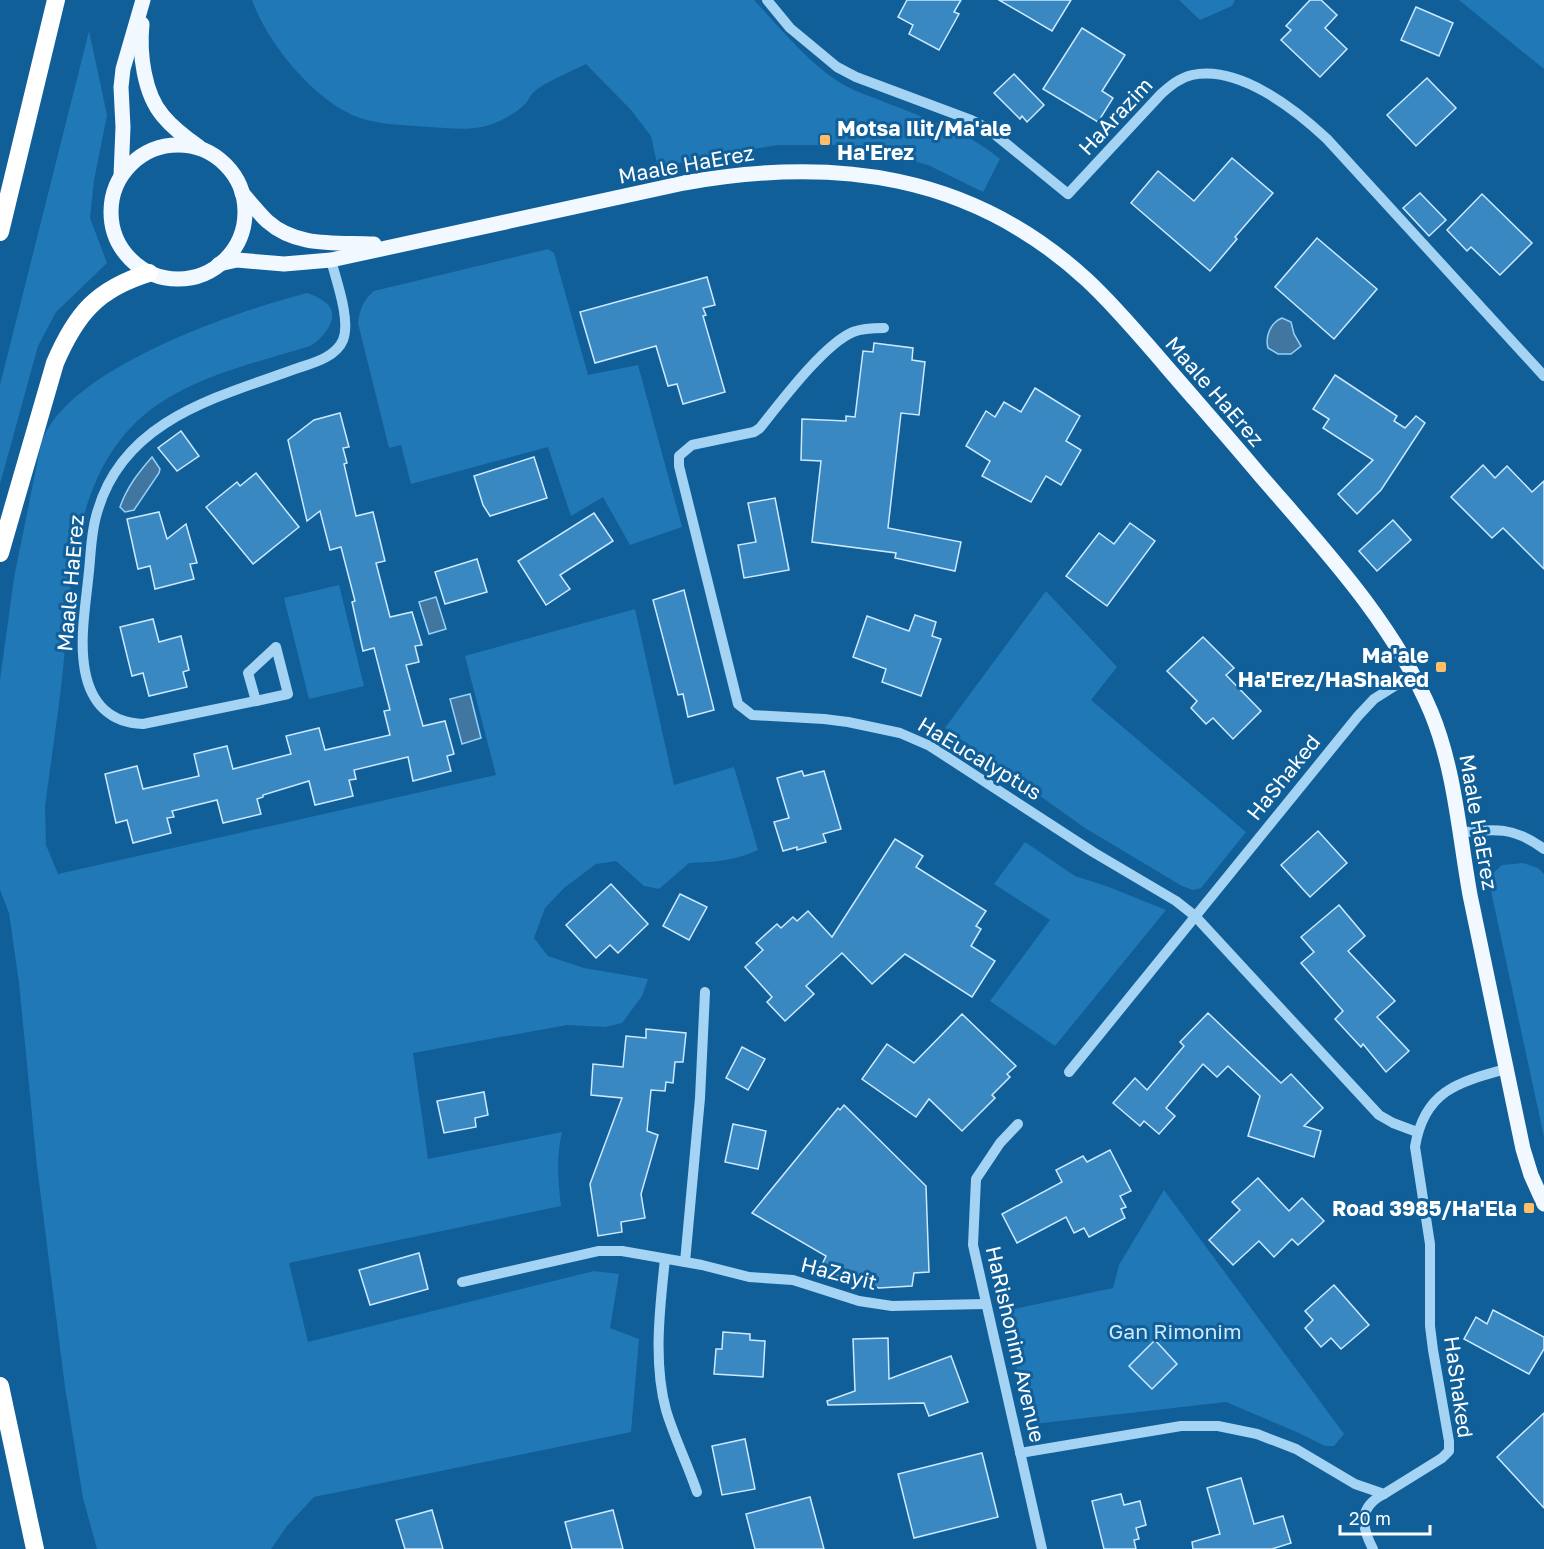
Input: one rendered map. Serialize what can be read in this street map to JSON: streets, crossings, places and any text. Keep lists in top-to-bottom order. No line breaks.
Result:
{"streets":{"main road":["Maale HaErez"],"street":["HaArazim","HaEucalyptus","HaShaked","HaZayit","HaRishonim Avenue"]},"crossings":[["Maale HaErez","HaShaked"],["HaEucalyptus","HaShaked"],["HaZayit","HaRishonim Avenue"]],"parks":["Gan Rimonim"],"places":{"transit":["Motsa Ilit/Ma'ale Ha'Erez","Ma'ale Ha'Erez/HaShaked","Road 3985/Ha'Ela"]},"scale_bar":"20 m"}
